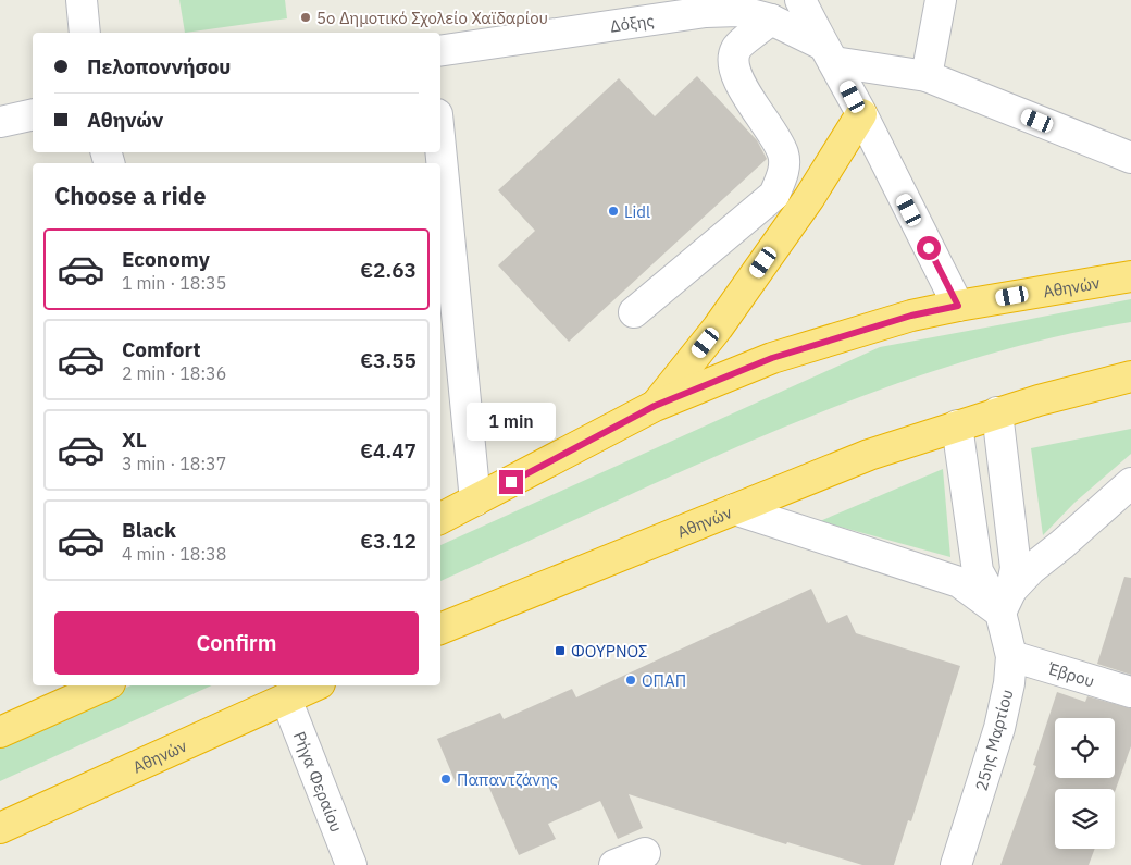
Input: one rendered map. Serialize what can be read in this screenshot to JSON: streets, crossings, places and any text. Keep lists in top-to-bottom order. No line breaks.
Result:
{"streets":{"highway":["Αθηνών"],"street":["Δόξης","Έβρου","25ης Μαρτίου","Ρήγα Φεραίου"]},"crossings":[["Αθηνών","25ης Μαρτίου"],["Αθηνών","Ρήγα Φεραίου"],["Έβρου","25ης Μαρτίου"]],"places":{"other":["5ο Δημοτικό Σχολείο Χαϊδαρίου","Lidl","ΟΠΑΠ","Παπαντζάνης"],"transit":["ΦΟΥΡΝΟΣ"]},"page":{"banner":["Πελοποννήσου","Αθηνών"],"heading":"Choose a ride","list":[{"name":"Economy","note":"1 min · 18:35","value":"€2.63"},{"name":"Comfort","note":"2 min · 18:36","value":"€3.55"},{"name":"XL","note":"3 min · 18:37","value":"€4.47"},{"name":"Black","note":"4 min · 18:38","value":"€3.12"}],"bubble":"1 min","buttons":"Confirm"}}
